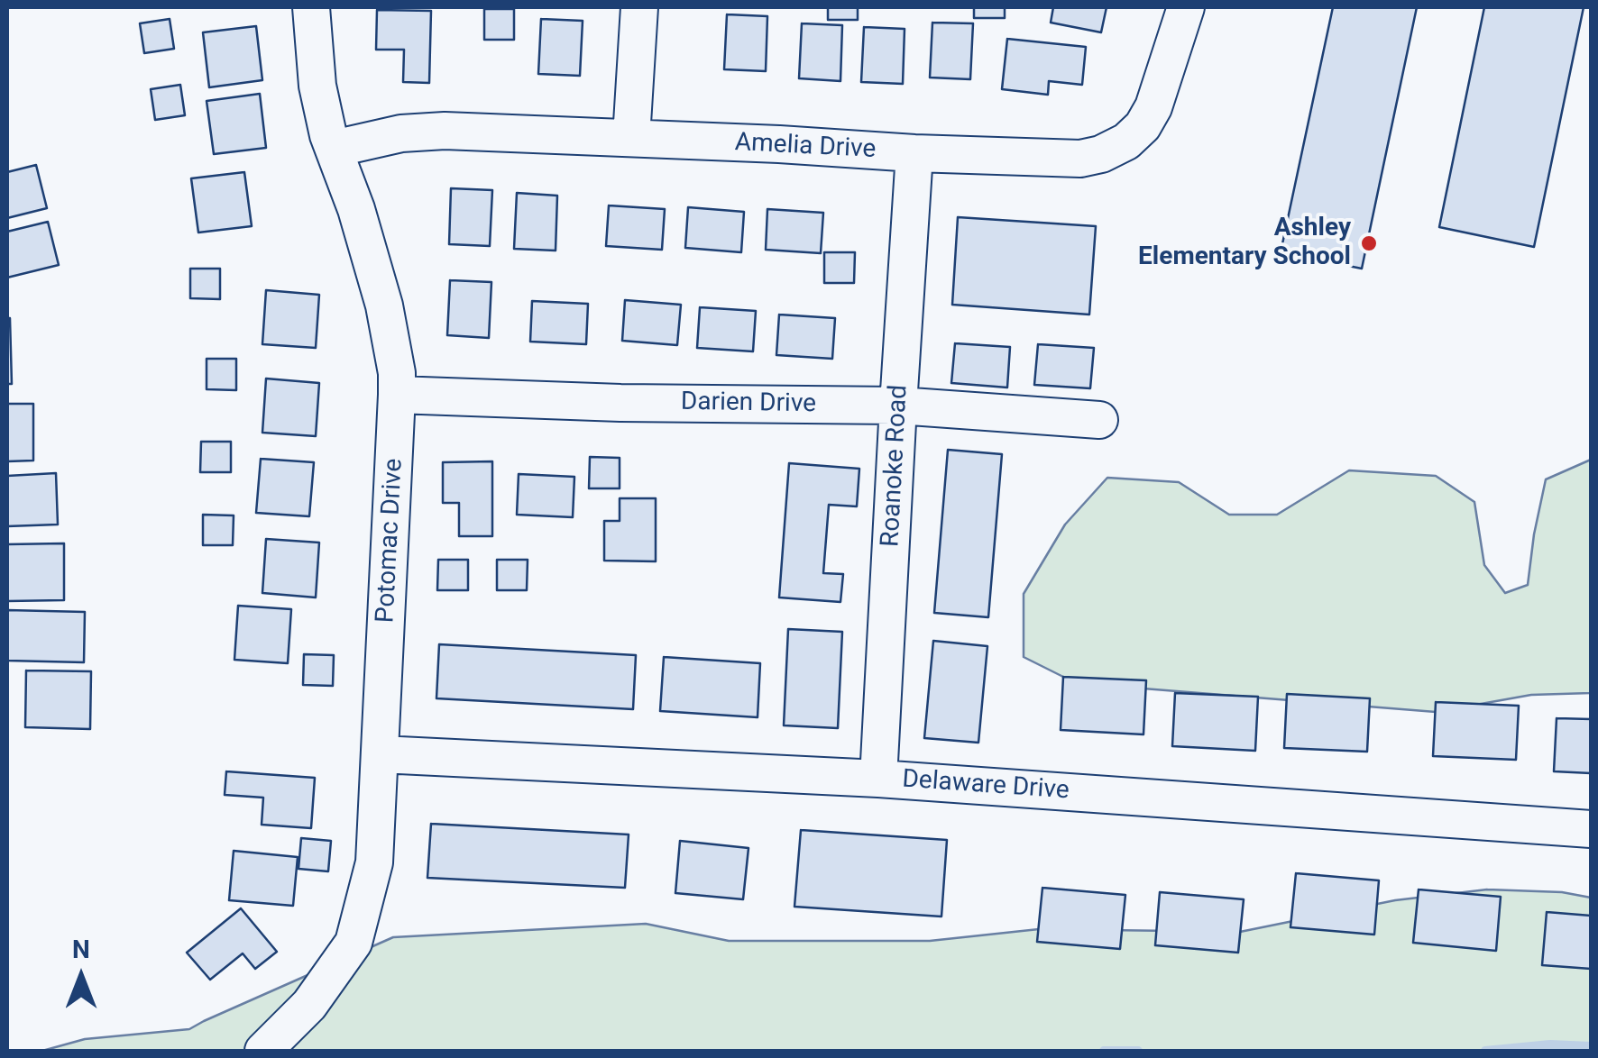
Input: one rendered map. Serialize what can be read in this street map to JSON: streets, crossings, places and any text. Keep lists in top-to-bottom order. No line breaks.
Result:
{"streets":{"street":["Amelia Drive","Darien Drive","Roanoke Road","Potomac Drive","Delaware Drive"]},"crossings":[["Amelia Drive","Roanoke Road"],["Amelia Drive","Potomac Drive"],["Darien Drive","Roanoke Road"],["Darien Drive","Potomac Drive"],["Roanoke Road","Delaware Drive"],["Potomac Drive","Delaware Drive"]],"places":["Ashley Elementary School"],"north":"top"}
